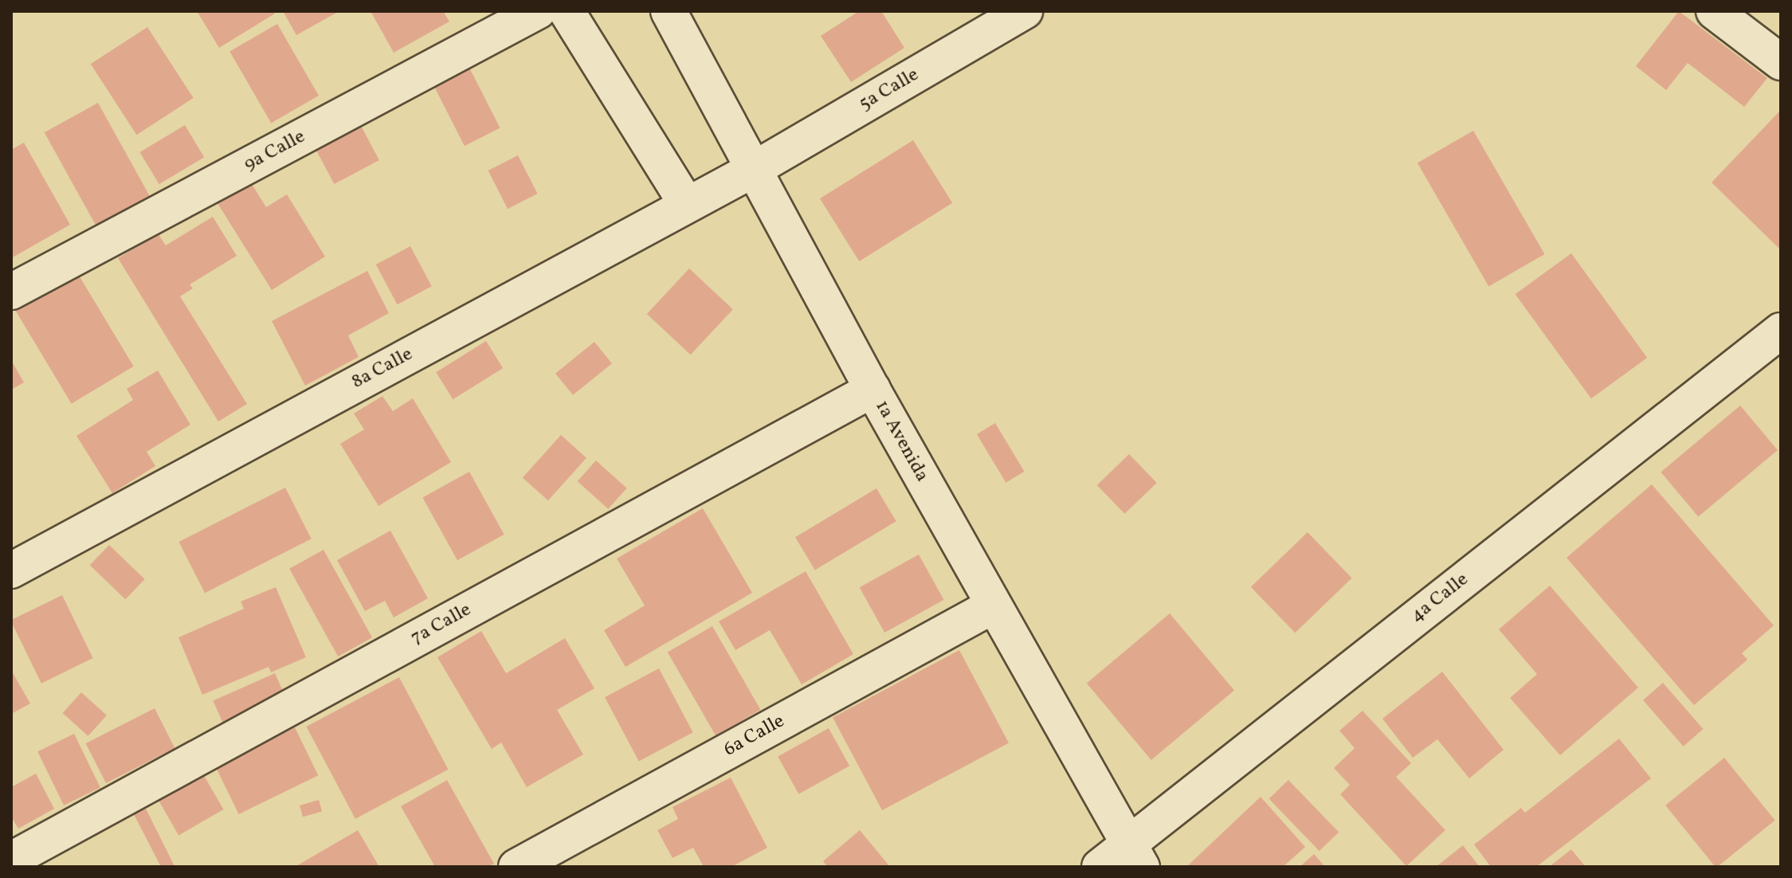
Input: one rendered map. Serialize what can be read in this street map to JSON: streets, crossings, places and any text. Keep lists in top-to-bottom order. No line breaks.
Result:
{"streets":{"street":["5a Calle","9a Calle","8a Calle","1a Avenida","4a Calle","7a Calle","6a Calle"]},"crossings":[["5a Calle","8a Calle"],["5a Calle","1a Avenida"],["8a Calle","1a Avenida"],["1a Avenida","4a Calle"],["1a Avenida","7a Calle"],["1a Avenida","6a Calle"]]}
